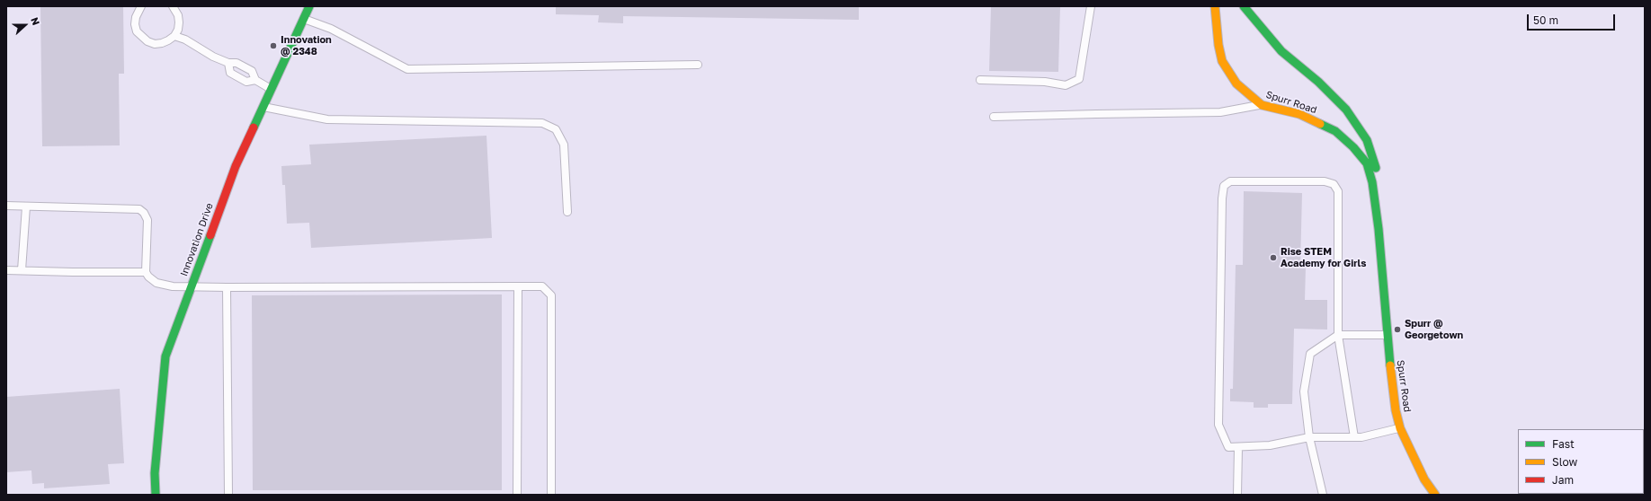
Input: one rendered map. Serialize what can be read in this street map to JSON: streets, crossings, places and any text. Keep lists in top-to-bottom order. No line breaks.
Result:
{"streets":{"street":["Spurr Road","Innovation Drive"]},"places":["Innovation @ 2348","Rise STEM Academy for Girls","Spurr @ Georgetown"],"legend":["Fast","Slow","Jam"],"scale_bar":"50 m","north":"right"}
